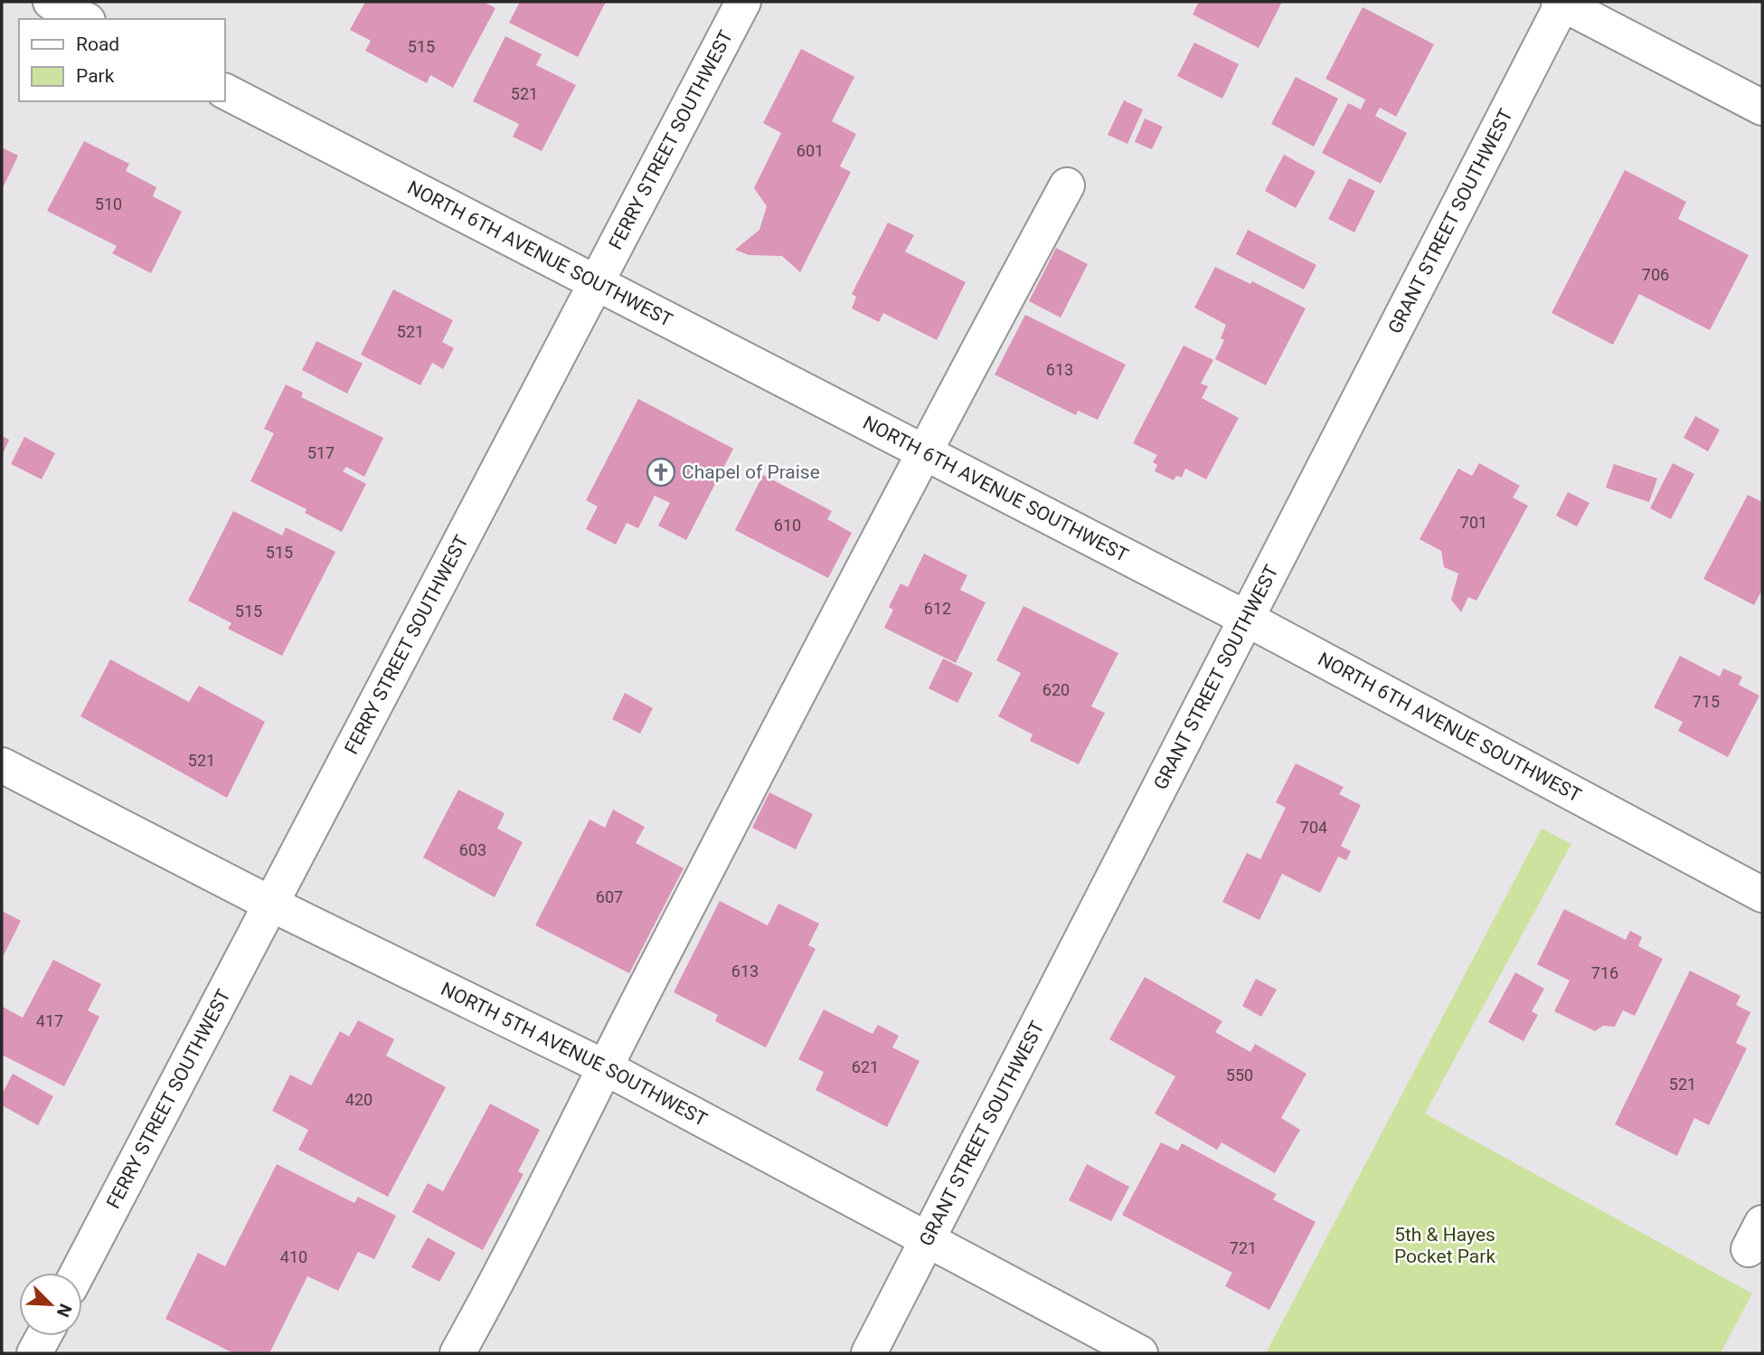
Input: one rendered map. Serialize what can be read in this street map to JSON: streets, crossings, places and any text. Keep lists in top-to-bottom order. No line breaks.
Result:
{"streets":{"street":["FERRY STREET SOUTHWEST","GRANT STREET SOUTHWEST","NORTH 6TH AVENUE SOUTHWEST","NORTH 5TH AVENUE SOUTHWEST"]},"crossings":[["FERRY STREET SOUTHWEST","NORTH 6TH AVENUE SOUTHWEST"],["FERRY STREET SOUTHWEST","NORTH 5TH AVENUE SOUTHWEST"],["GRANT STREET SOUTHWEST","NORTH 6TH AVENUE SOUTHWEST"],["GRANT STREET SOUTHWEST","NORTH 5TH AVENUE SOUTHWEST"]],"parks":["5th & Hayes Pocket Park"],"places":{"church":["Chapel of Praise"]},"house_numbers":["515","521","601","510","706","521","613","517","701","610","515","612","515","620","715","521","704","603","607","613","716","417","621","550","521","420","721","410"],"legend":["Road","Park"],"north":"bottom right"}
